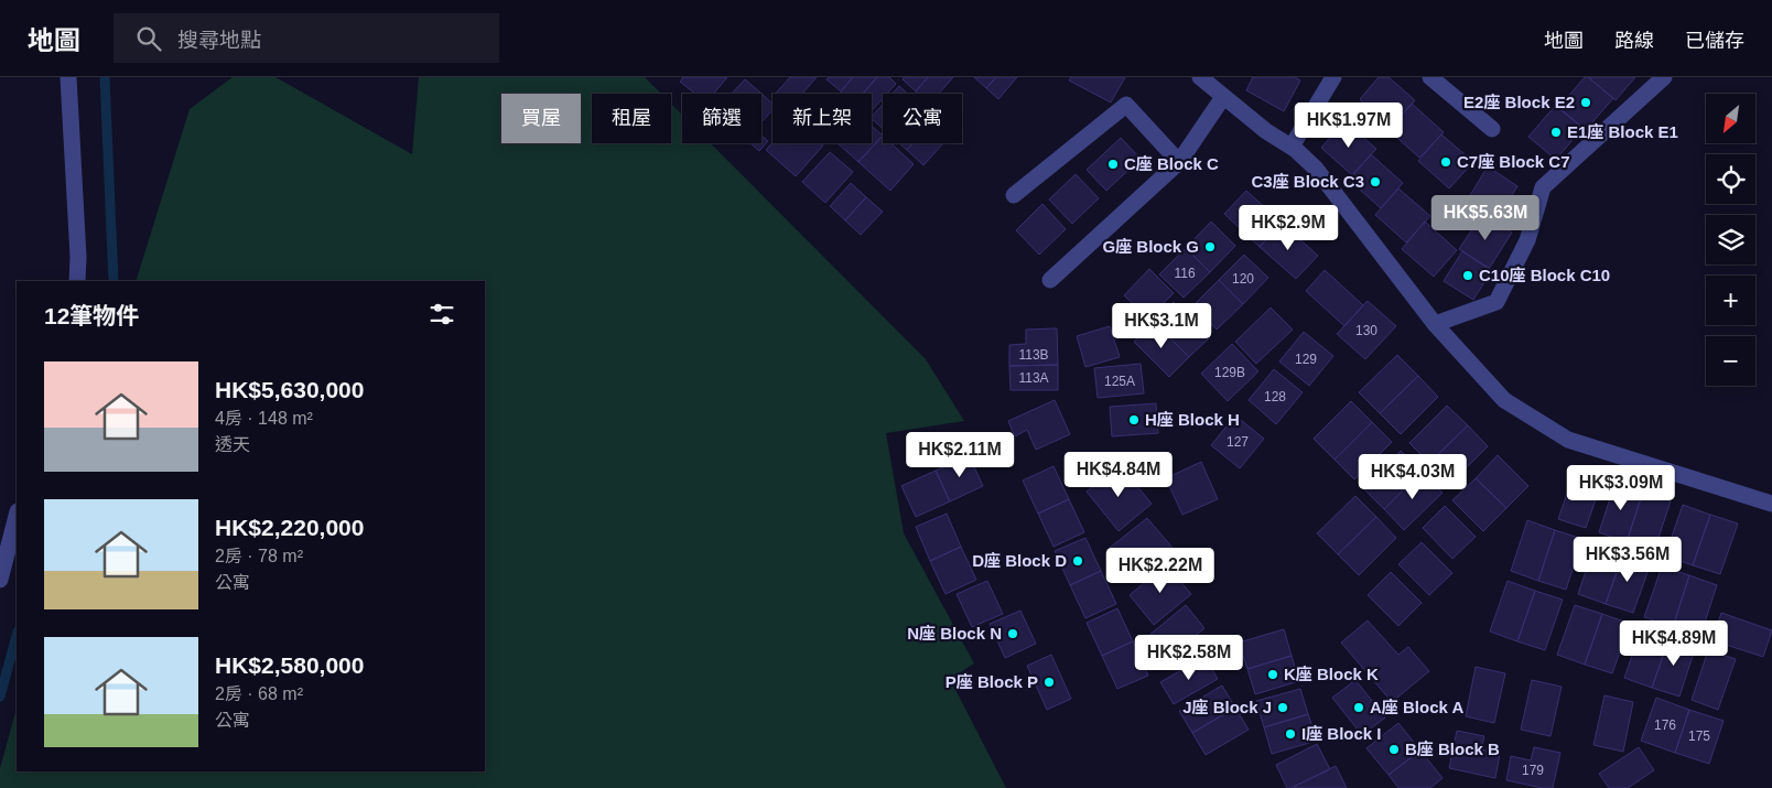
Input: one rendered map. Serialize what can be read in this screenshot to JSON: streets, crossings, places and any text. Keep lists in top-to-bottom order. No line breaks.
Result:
{"places":["E2座 Block E2","E1座 Block E1","C7座 Block C7","C座 Block C","C3座 Block C3","G座 Block G","C10座 Block C10","H座 Block H","D座 Block D","N座 Block N","K座 Block K","P座 Block P","J座 Block J","A座 Block A","I座 Block I","B座 Block B"],"house_numbers":["116","120","130","113B","129","129B","113A","125A","128","127","176","175","179"],"north":"bottom left","page":{"header":"地圖","search":"搜尋地點","nav":["地圖","路線","已儲存"],"map_buttons":["+","−"],"chip":["買屋","租屋","篩選","新上架","公寓"],"price":["HK$1.97M","HK$5.63M","HK$2.9M","HK$3.1M","HK$2.11M","HK$4.84M","HK$4.03M","HK$3.09M","HK$3.56M","HK$2.22M","HK$4.89M","HK$2.58M"],"heading":"12筆物件","list":[{"name":"HK$5,630,000","note":"4房 · 148 m² · 透天"},{"name":"HK$2,220,000","note":"2房 · 78 m² · 公寓"},{"name":"HK$2,580,000","note":"2房 · 68 m² · 公寓"}]}}
